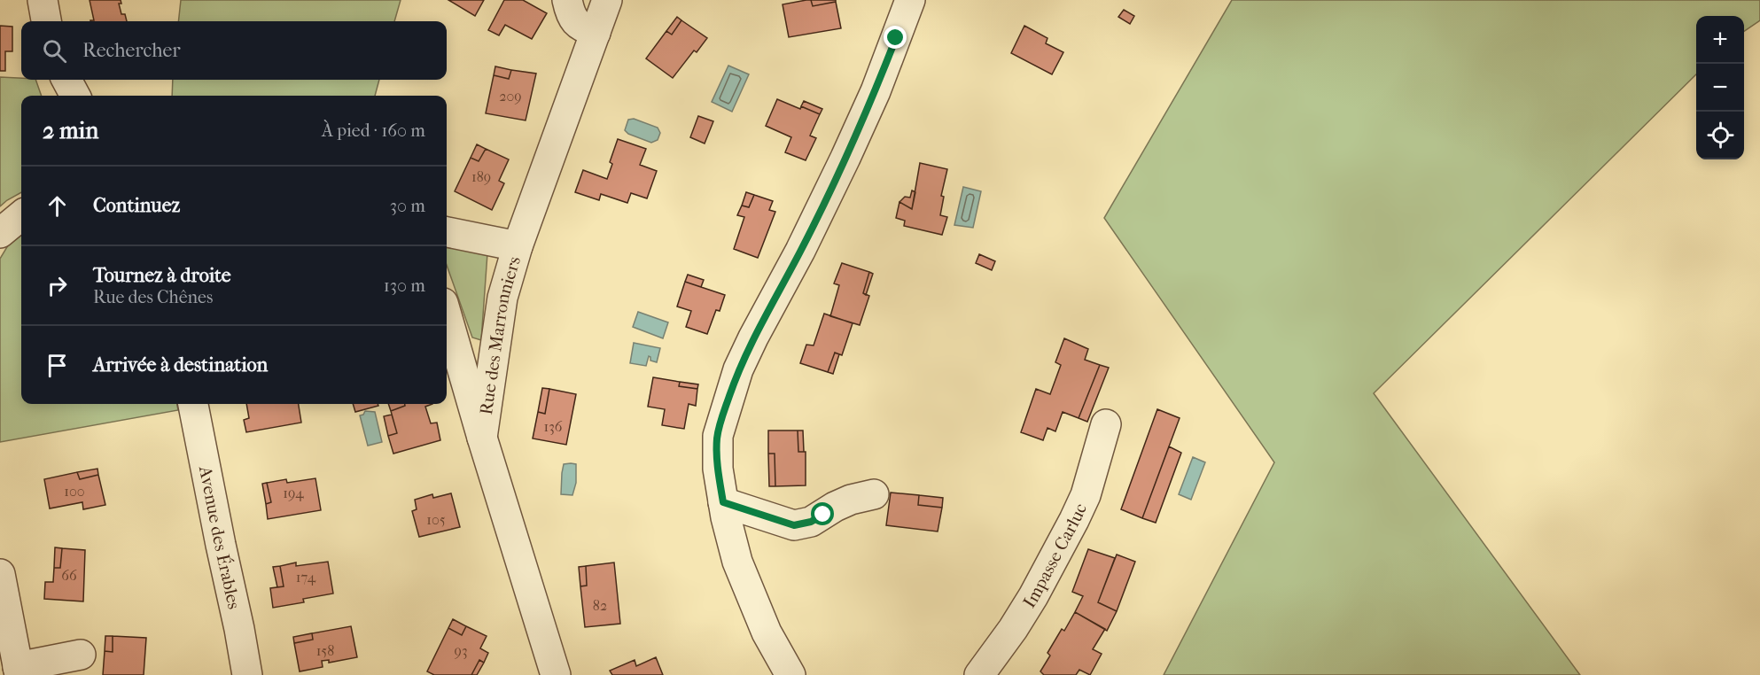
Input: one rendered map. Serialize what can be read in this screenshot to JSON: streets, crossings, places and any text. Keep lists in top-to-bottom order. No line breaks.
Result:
{"streets":{"street":["Rue des Marronniers","Avenue des Érables","Impasse Carluc"]},"house_numbers":["209","189","136","100","194","105","66","174","82","158","93"],"page":{"map_buttons":["+","−"],"search":"Rechercher","heading":["2 min","À pied · 160 m"],"list":[["Continuez","30 m"],["Tournez à droite","Rue des Chênes","130 m"],"Arrivée à destination"]}}
